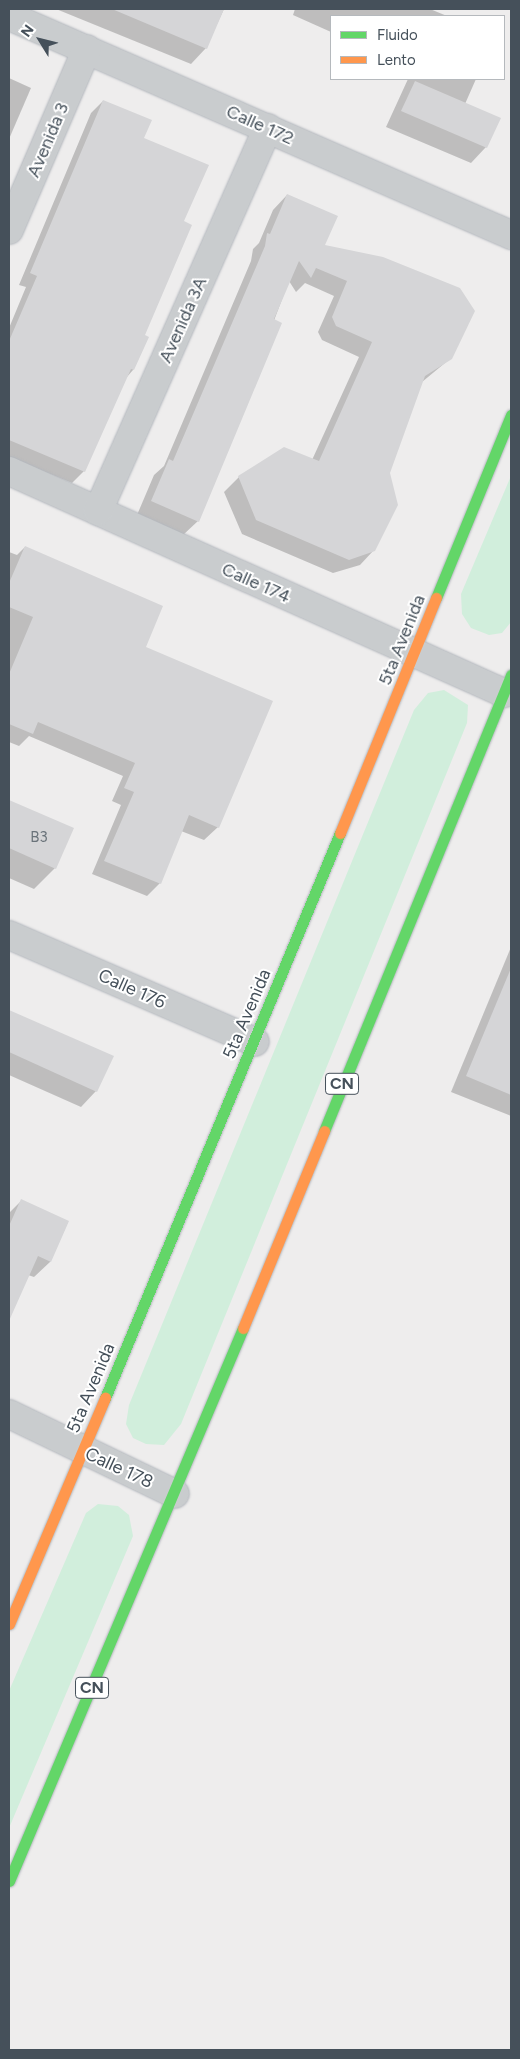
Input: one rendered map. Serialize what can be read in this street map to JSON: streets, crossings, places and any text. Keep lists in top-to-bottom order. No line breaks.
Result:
{"streets":{"highway":["5ta Avenida","CN"],"street":["Calle 172","Avenida 3","Avenida 3A","Calle 174","Calle 176","Calle 178"]},"crossings":[["Calle 172","Avenida 3"],["Calle 172","Avenida 3A"],["Avenida 3A","Calle 174"],["Calle 174","5ta Avenida"],["Calle 174","CN"],["5ta Avenida","Calle 176"],["5ta Avenida","Calle 178"],["CN","Calle 178"]],"house_numbers":["B3"],"legend":["Fluido","Lento"],"north":"top left"}
